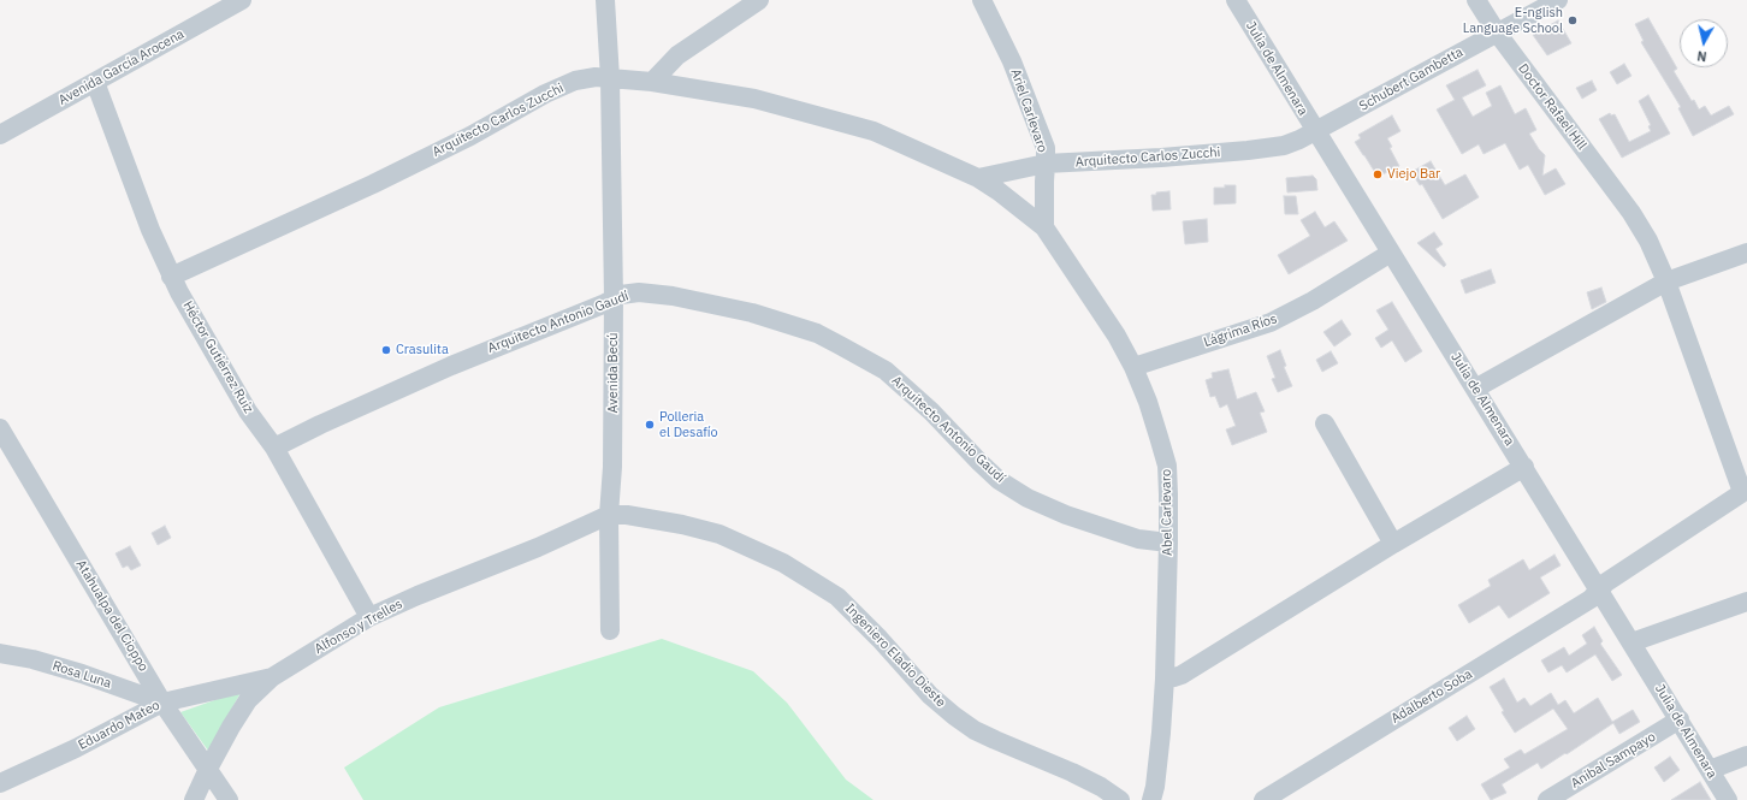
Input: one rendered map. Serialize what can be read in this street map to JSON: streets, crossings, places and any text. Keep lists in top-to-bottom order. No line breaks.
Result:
{"streets":{"street":["Avenida García Arocena","Julia de Almenara","Schubert Gambetta","Doctor Rafael Hill","Ariel Carlevaro","Arquitecto Carlos Zucchi","Arquitecto Antonio Gaudí","Lágrima Ríos","Héctor Gutiérrez Ruiz","Avenida Becú","Abel Carlevaro","Atahualpa del Cioppo","Alfonso y Trelles","Ingeniero Eladio Dieste","Rosa Luna","Adalberto Soba","Eduardo Mateo","Anibal Sampayo"]},"crossings":[["Avenida García Arocena","Héctor Gutiérrez Ruiz"],["Julia de Almenara","Schubert Gambetta"],["Julia de Almenara","Arquitecto Carlos Zucchi"],["Julia de Almenara","Lágrima Ríos"],["Julia de Almenara","Adalberto Soba"],["Julia de Almenara","Anibal Sampayo"],["Schubert Gambetta","Doctor Rafael Hill"],["Schubert Gambetta","Arquitecto Carlos Zucchi"],["Doctor Rafael Hill","Adalberto Soba"],["Ariel Carlevaro","Arquitecto Carlos Zucchi"],["Ariel Carlevaro","Abel Carlevaro"],["Arquitecto Carlos Zucchi","Héctor Gutiérrez Ruiz"],["Arquitecto Carlos Zucchi","Avenida Becú"],["Arquitecto Carlos Zucchi","Abel Carlevaro"],["Arquitecto Antonio Gaudí","Héctor Gutiérrez Ruiz"],["Arquitecto Antonio Gaudí","Avenida Becú"],["Arquitecto Antonio Gaudí","Abel Carlevaro"],["Lágrima Ríos","Abel Carlevaro"],["Héctor Gutiérrez Ruiz","Alfonso y Trelles"],["Avenida Becú","Alfonso y Trelles"],["Avenida Becú","Ingeniero Eladio Dieste"],["Atahualpa del Cioppo","Alfonso y Trelles"],["Atahualpa del Cioppo","Rosa Luna"],["Atahualpa del Cioppo","Eduardo Mateo"],["Alfonso y Trelles","Ingeniero Eladio Dieste"],["Alfonso y Trelles","Eduardo Mateo"],["Rosa Luna","Eduardo Mateo"]],"places":["E-nglish Language School","Viejo Bar","Crasulita","Polleria el Desafío"],"north":"bottom"}
